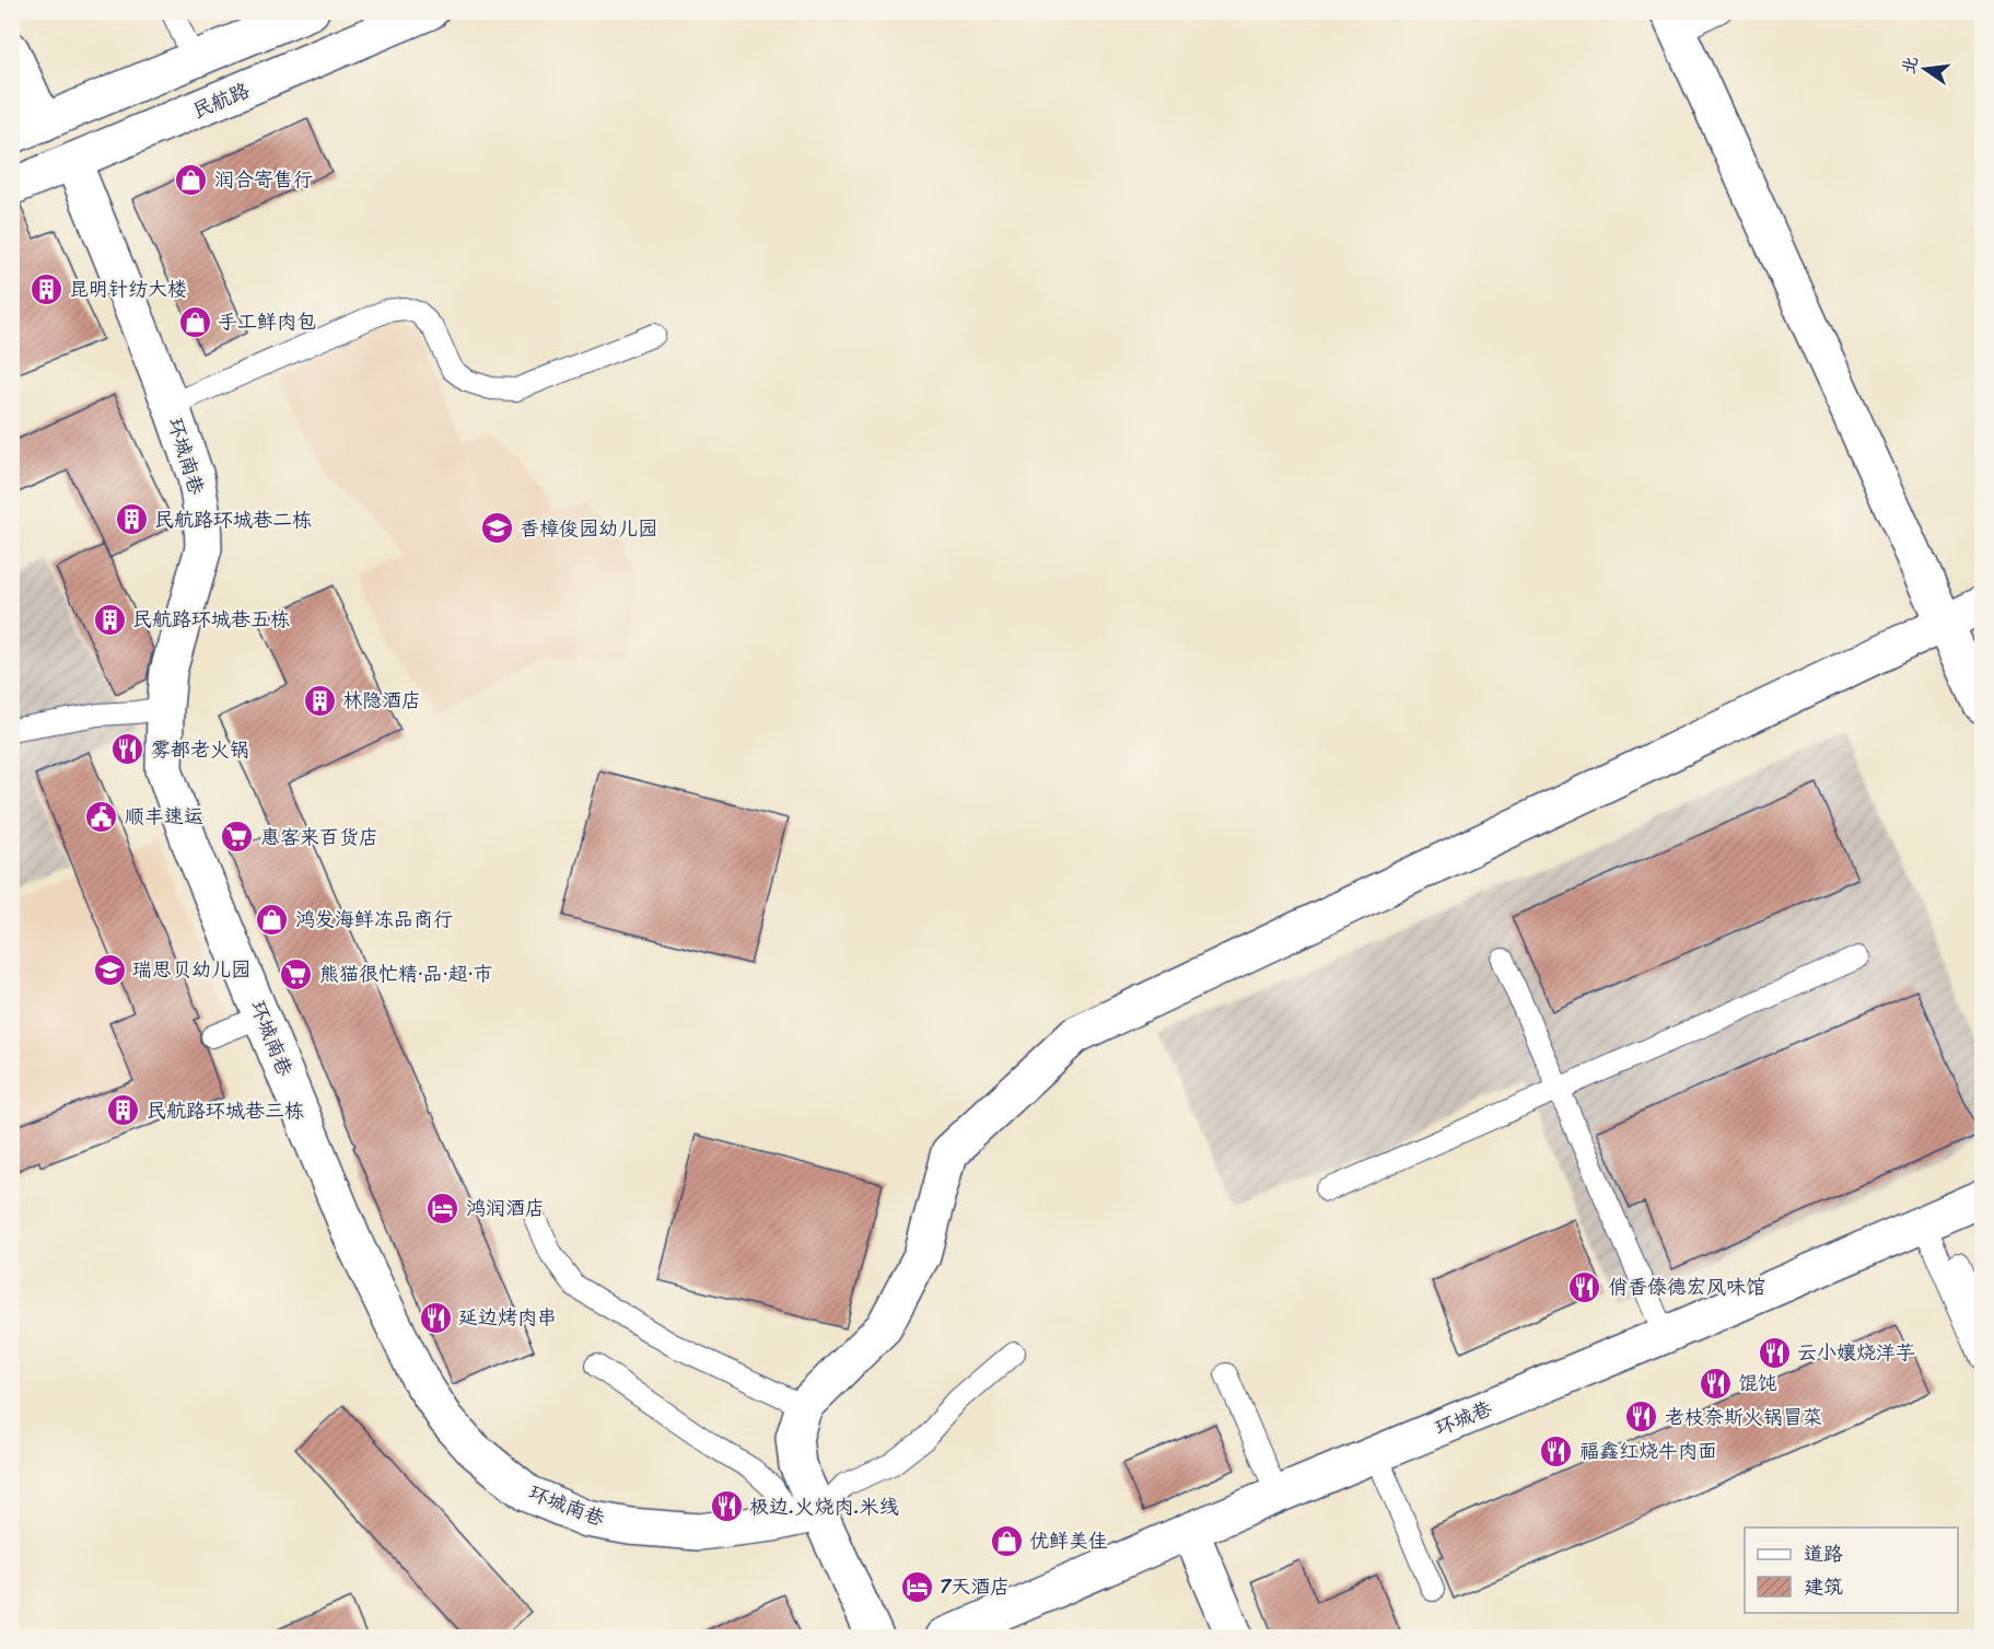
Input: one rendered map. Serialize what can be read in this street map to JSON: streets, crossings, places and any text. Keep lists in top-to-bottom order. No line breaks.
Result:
{"streets":{"street":["民航路","环城南巷","环城巷"]},"crossings":[["民航路","环城南巷"]],"places":{"shop":["润合寄售行","手工鲜肉包","鸿发海鲜冻品商行","优鲜美佳"],"building":["昆明针纺大楼","民航路环城巷二栋","民航路环城巷五栋","林隐酒店","民航路环城巷三栋"],"school or university":["香樟俊园幼儿园","瑞思贝幼儿园"],"restaurant":["雾都老火锅","俏香傣德宏风味馆","延边烤肉串","云小孃烧洋芋","馄饨","老枝奈斯火锅冒菜","福鑫红烧牛肉面","极边.火烧肉.米线"],"public building":["顺丰速运"],"supermarket":["惠客来百货店","熊猫很忙精·品·超·市"],"hotel":["鸿润酒店","7天酒店"]},"legend":["道路","建筑"],"north":"left"}
